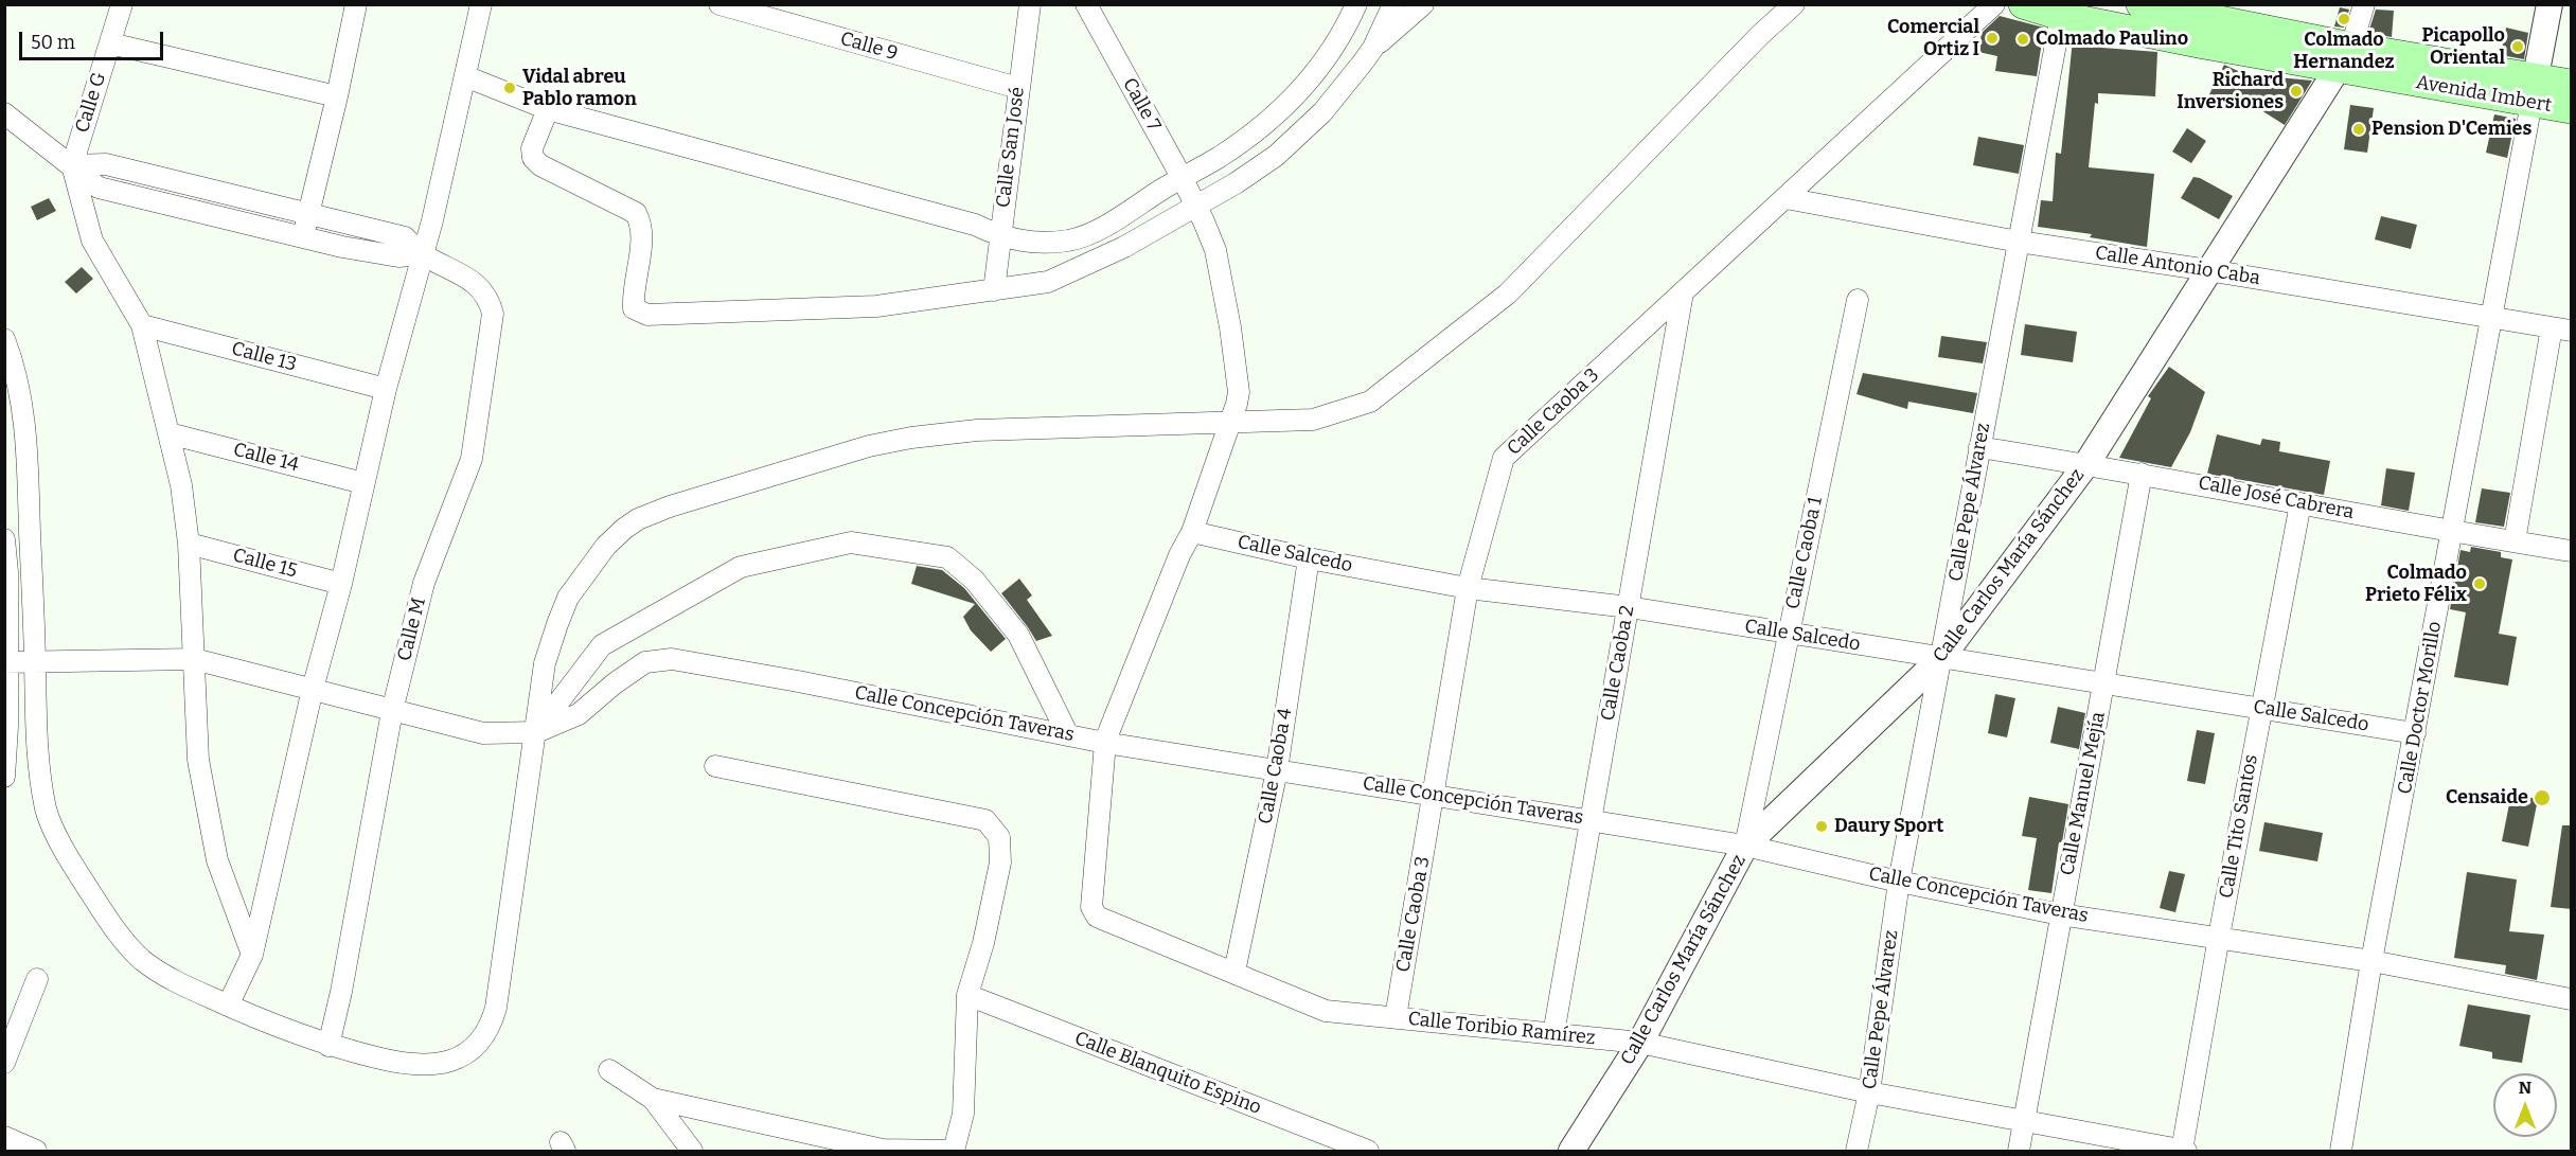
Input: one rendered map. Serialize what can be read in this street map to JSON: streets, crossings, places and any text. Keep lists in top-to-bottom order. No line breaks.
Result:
{"streets":{"main road":["Avenida Imbert"],"street":["Calle 9","Calle G","Calle 7","Calle San José","Calle Antonio Caba","Calle 13","Calle Caoba 3","Calle 14","Calle José Cabrera","Calle Pepe Álvarez","Calle Caoba 1","Calle Salcedo","Calle 15","Calle Carlos María Sánchez","Calle M","Calle Caoba 2","Calle Doctor Morillo","Calle Concepción Taveras","Calle Caoba 4","Calle Manuel Mejía","Calle Tito Santos","Calle Toribio Ramírez","Calle Blanquito Espino"]},"crossings":[["Calle 9","Calle San José"],["Avenida Imbert","Calle Pepe Álvarez"],["Avenida Imbert","Calle Carlos María Sánchez"],["Avenida Imbert","Calle Doctor Morillo"],["Calle G","Calle M"],["Calle 7","Calle Salcedo"],["Calle 7","Calle Concepción Taveras"],["Calle 7","Calle Toribio Ramírez"],["Calle Antonio Caba","Calle Caoba 3"],["Calle Antonio Caba","Calle Pepe Álvarez"],["Calle Antonio Caba","Calle Carlos María Sánchez"],["Calle Antonio Caba","Calle Doctor Morillo"],["Calle Caoba 3","Calle Salcedo"],["Calle Caoba 3","Calle Caoba 2"],["Calle Caoba 3","Calle Concepción Taveras"],["Calle Caoba 3","Calle Toribio Ramírez"],["Calle José Cabrera","Calle Pepe Álvarez"],["Calle José Cabrera","Calle Carlos María Sánchez"],["Calle José Cabrera","Calle Doctor Morillo"],["Calle José Cabrera","Calle Manuel Mejía"],["Calle José Cabrera","Calle Tito Santos"],["Calle Pepe Álvarez","Calle Salcedo"],["Calle Pepe Álvarez","Calle Carlos María Sánchez"],["Calle Pepe Álvarez","Calle Concepción Taveras"],["Calle Pepe Álvarez","Calle Toribio Ramírez"],["Calle Caoba 1","Calle Salcedo"],["Calle Caoba 1","Calle Carlos María Sánchez"],["Calle Caoba 1","Calle Concepción Taveras"],["Calle Salcedo","Calle Carlos María Sánchez"],["Calle Salcedo","Calle Caoba 2"],["Calle Salcedo","Calle Doctor Morillo"],["Calle Salcedo","Calle Caoba 4"],["Calle Salcedo","Calle Manuel Mejía"],["Calle Salcedo","Calle Tito Santos"],["Calle Carlos María Sánchez","Calle Concepción Taveras"],["Calle Carlos María Sánchez","Calle Toribio Ramírez"],["Calle M","Calle Concepción Taveras"],["Calle Caoba 2","Calle Concepción Taveras"],["Calle Caoba 2","Calle Toribio Ramírez"],["Calle Doctor Morillo","Calle Concepción Taveras"],["Calle Concepción Taveras","Calle Caoba 4"],["Calle Concepción Taveras","Calle Manuel Mejía"],["Calle Concepción Taveras","Calle Tito Santos"],["Calle Caoba 4","Calle Toribio Ramírez"],["Calle Manuel Mejía","Calle Toribio Ramírez"],["Calle Tito Santos","Calle Toribio Ramírez"]],"places":["Colmado Hernandez","Comercial Ortiz I","Colmado Paulino","Picapollo Oriental","Vidal abreu Pablo ramon","Richard Inversiones","Pension D'Cemies","Colmado Prieto Félix","Censaide","Daury Sport"],"scale_bar":"50 m","north":"top"}
